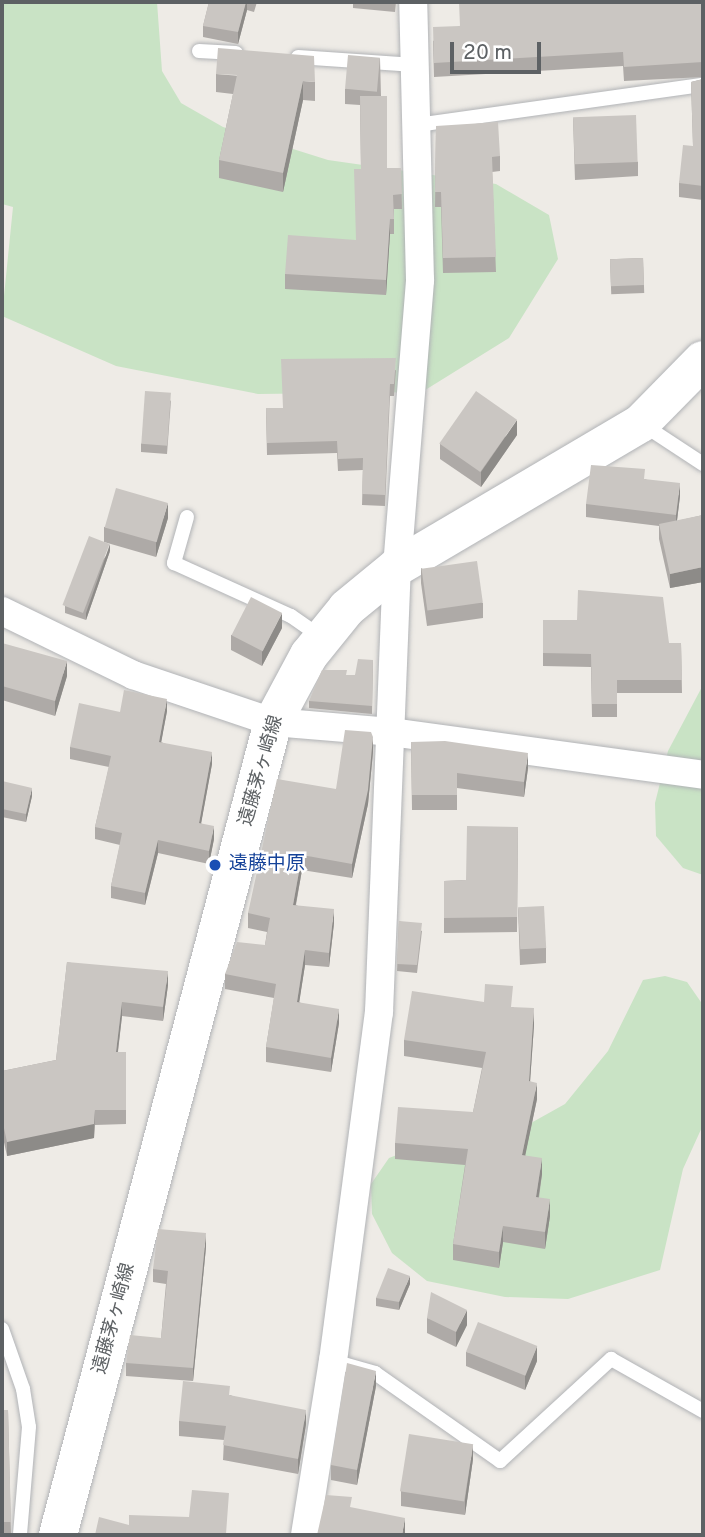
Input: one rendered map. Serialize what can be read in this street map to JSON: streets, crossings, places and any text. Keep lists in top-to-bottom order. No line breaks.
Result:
{"streets":{"main road":["遠藤茅ヶ崎線"]},"places":["遠藤中原"],"scale_bar":"20 m"}
